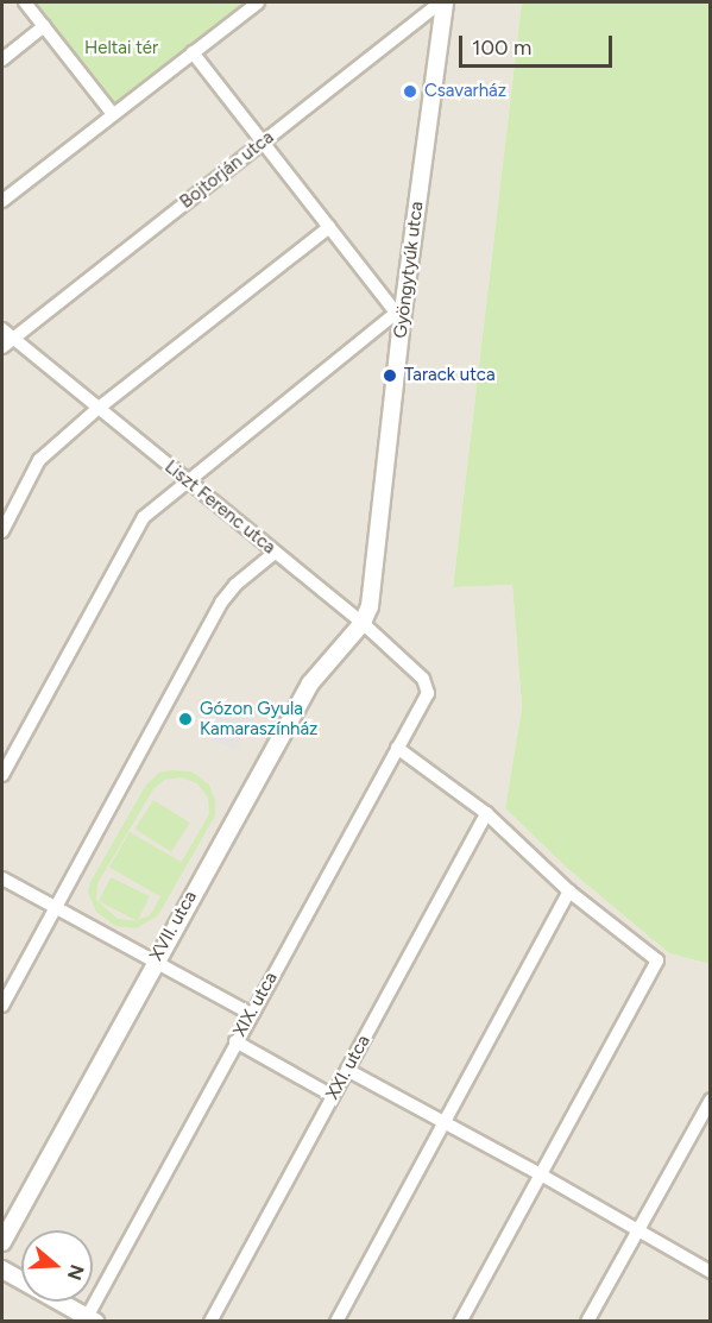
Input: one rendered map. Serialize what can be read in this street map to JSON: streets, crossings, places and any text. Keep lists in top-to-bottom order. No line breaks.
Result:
{"streets":{"street":["Bojtorján utca","Gyöngytyúk utca","Liszt Ferenc utca","XVII. utca","XIX. utca","XXI. utca"]},"crossings":[["Bojtorján utca","Gyöngytyúk utca"],["Bojtorján utca","Liszt Ferenc utca"],["Gyöngytyúk utca","Liszt Ferenc utca"],["Gyöngytyúk utca","XVII. utca"],["Liszt Ferenc utca","XVII. utca"],["Liszt Ferenc utca","XIX. utca"]],"parks":["Heltai tér"],"places":["Csavarház","Tarack utca","Gózon Gyula Kamaraszínház"],"scale_bar":"100 m","north":"right"}
